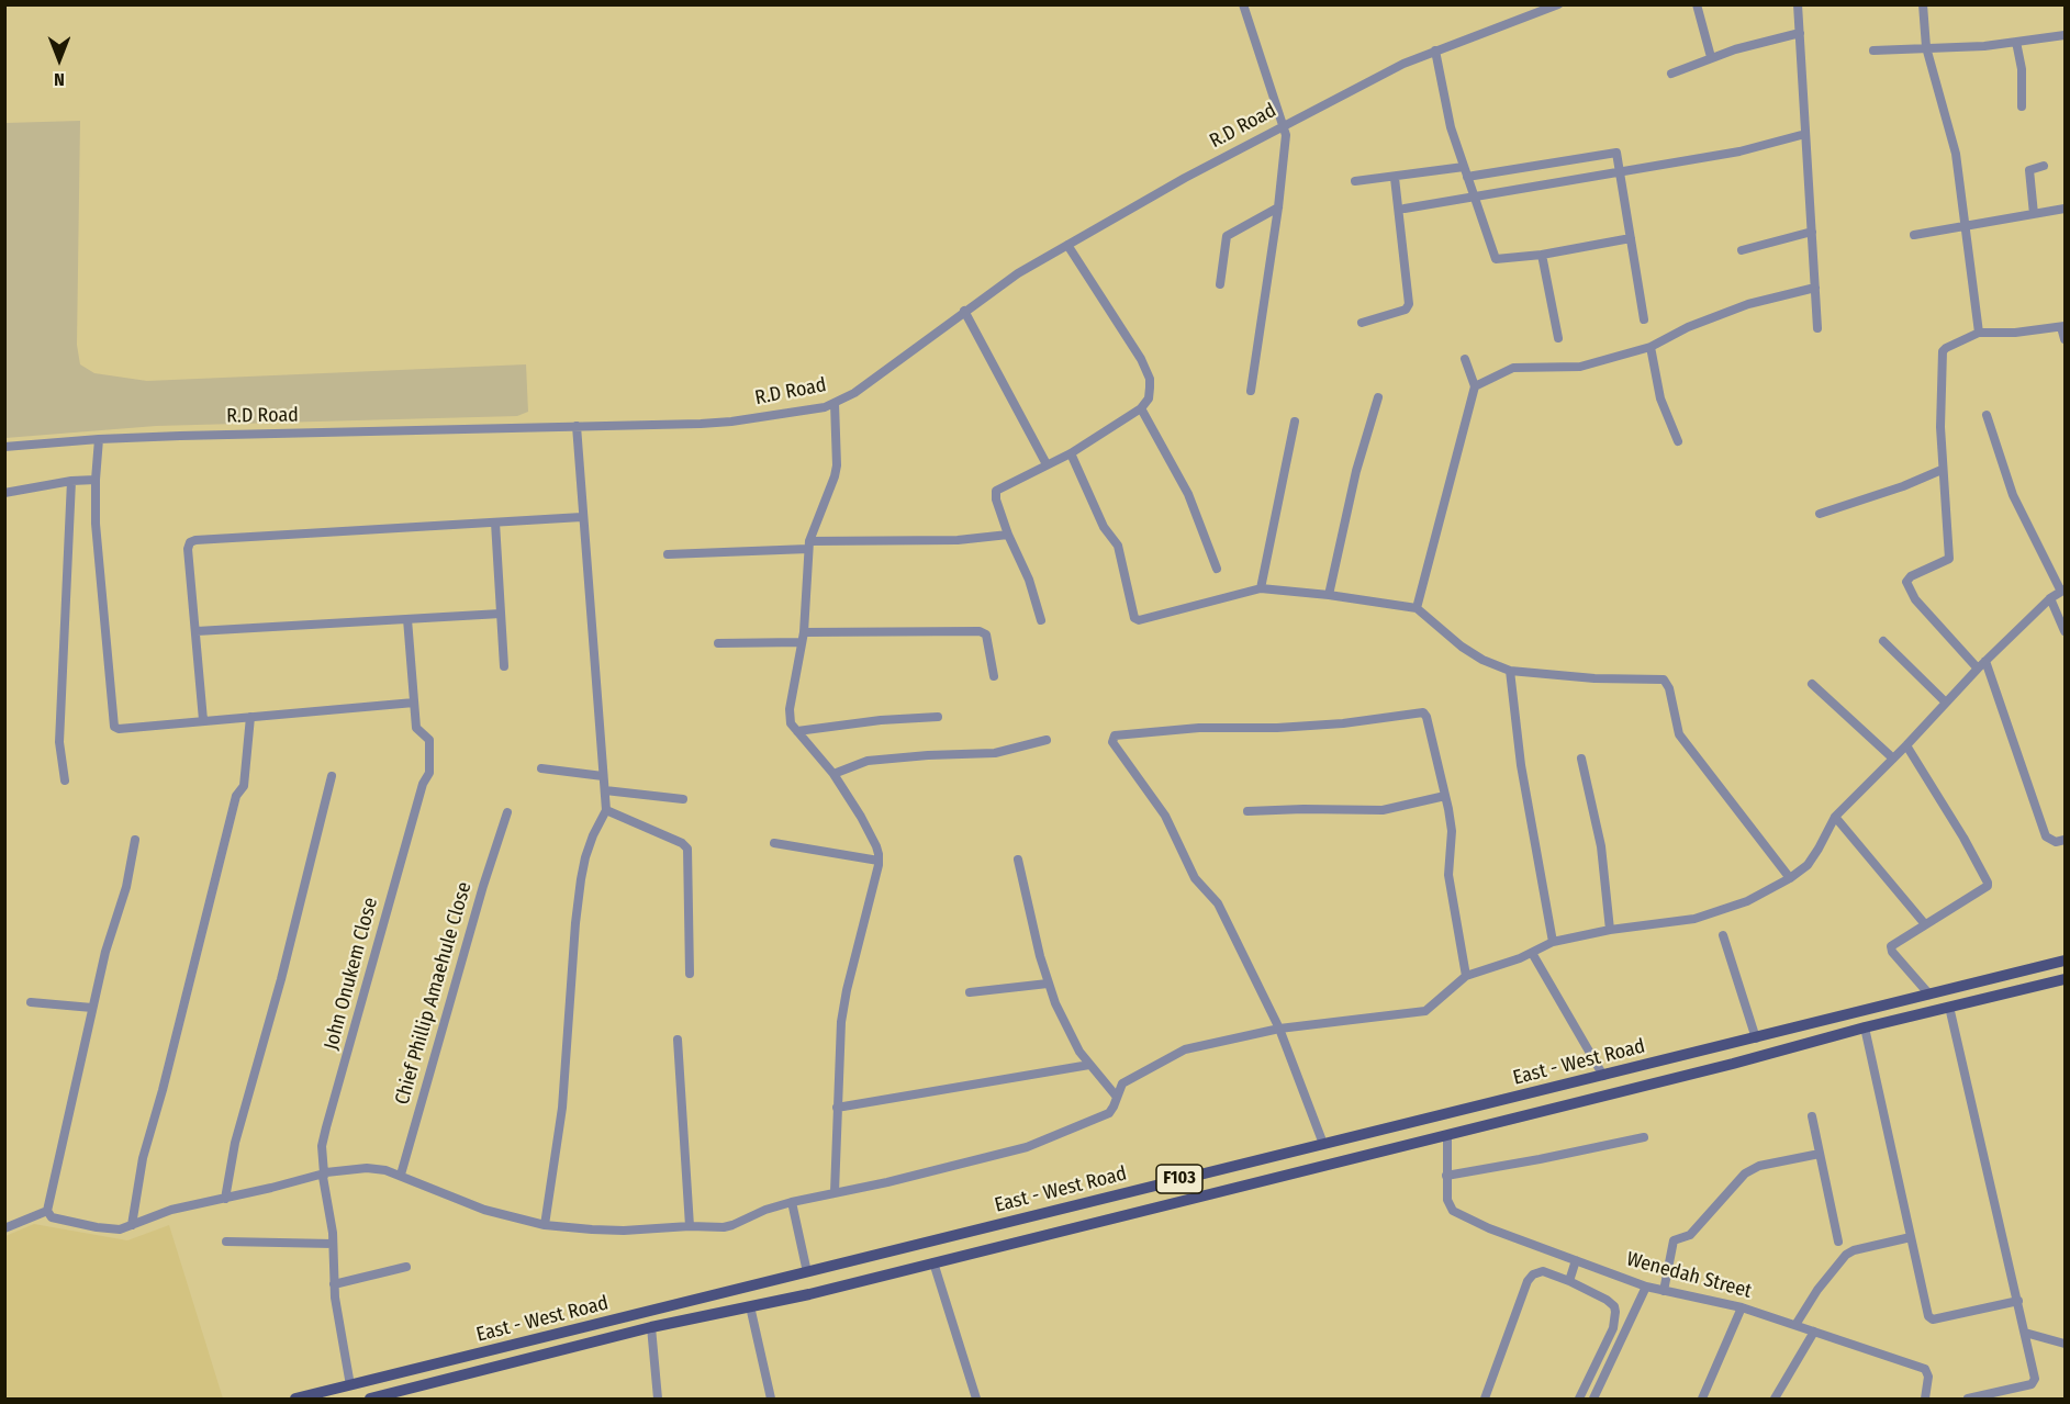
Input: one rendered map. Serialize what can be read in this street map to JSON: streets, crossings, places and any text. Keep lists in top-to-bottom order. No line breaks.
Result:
{"streets":{"main road":["East - West Road","F103"],"street":["R.D Road","John Onukem Close","Chief Phillip Amaehule Close","Wenedah Street"]},"crossings":[["John Onukem Close","East - West Road"],["East - West Road","Wenedah Street"]],"north":"bottom"}
